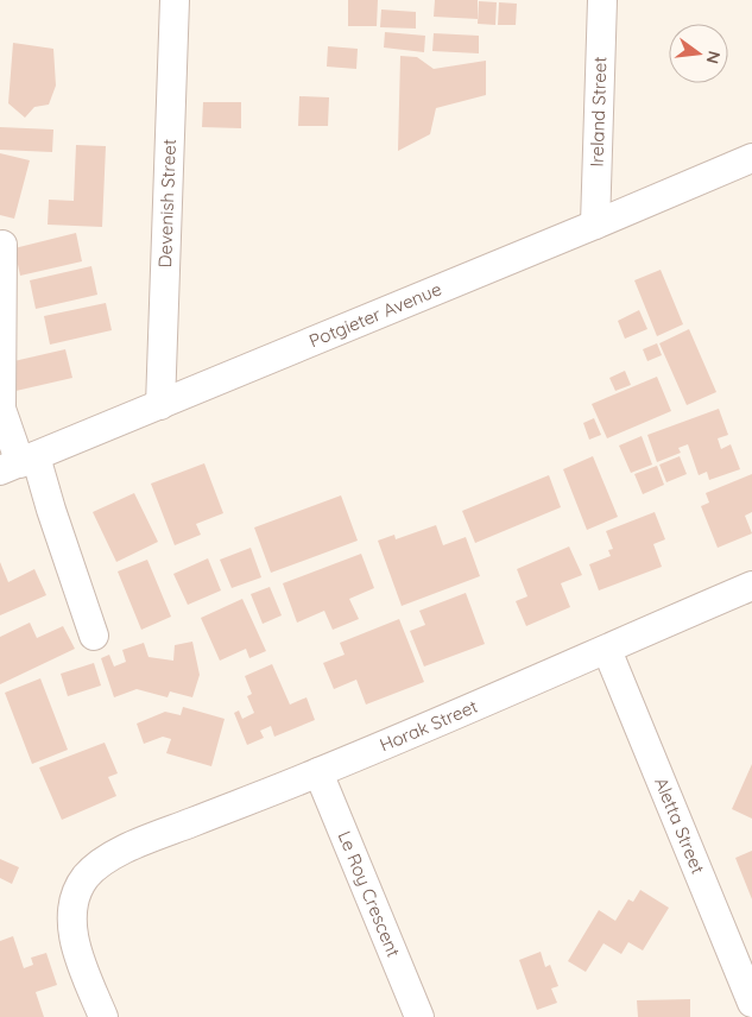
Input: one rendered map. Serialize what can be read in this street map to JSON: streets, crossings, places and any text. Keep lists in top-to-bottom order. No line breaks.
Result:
{"streets":{"street":["Ireland Street","Devenish Street","Potgieter Avenue","Horak Street","Aletta Street","Le Roy Crescent"]},"crossings":[["Ireland Street","Potgieter Avenue"],["Devenish Street","Potgieter Avenue"],["Horak Street","Aletta Street"],["Horak Street","Le Roy Crescent"]],"north":"right"}
